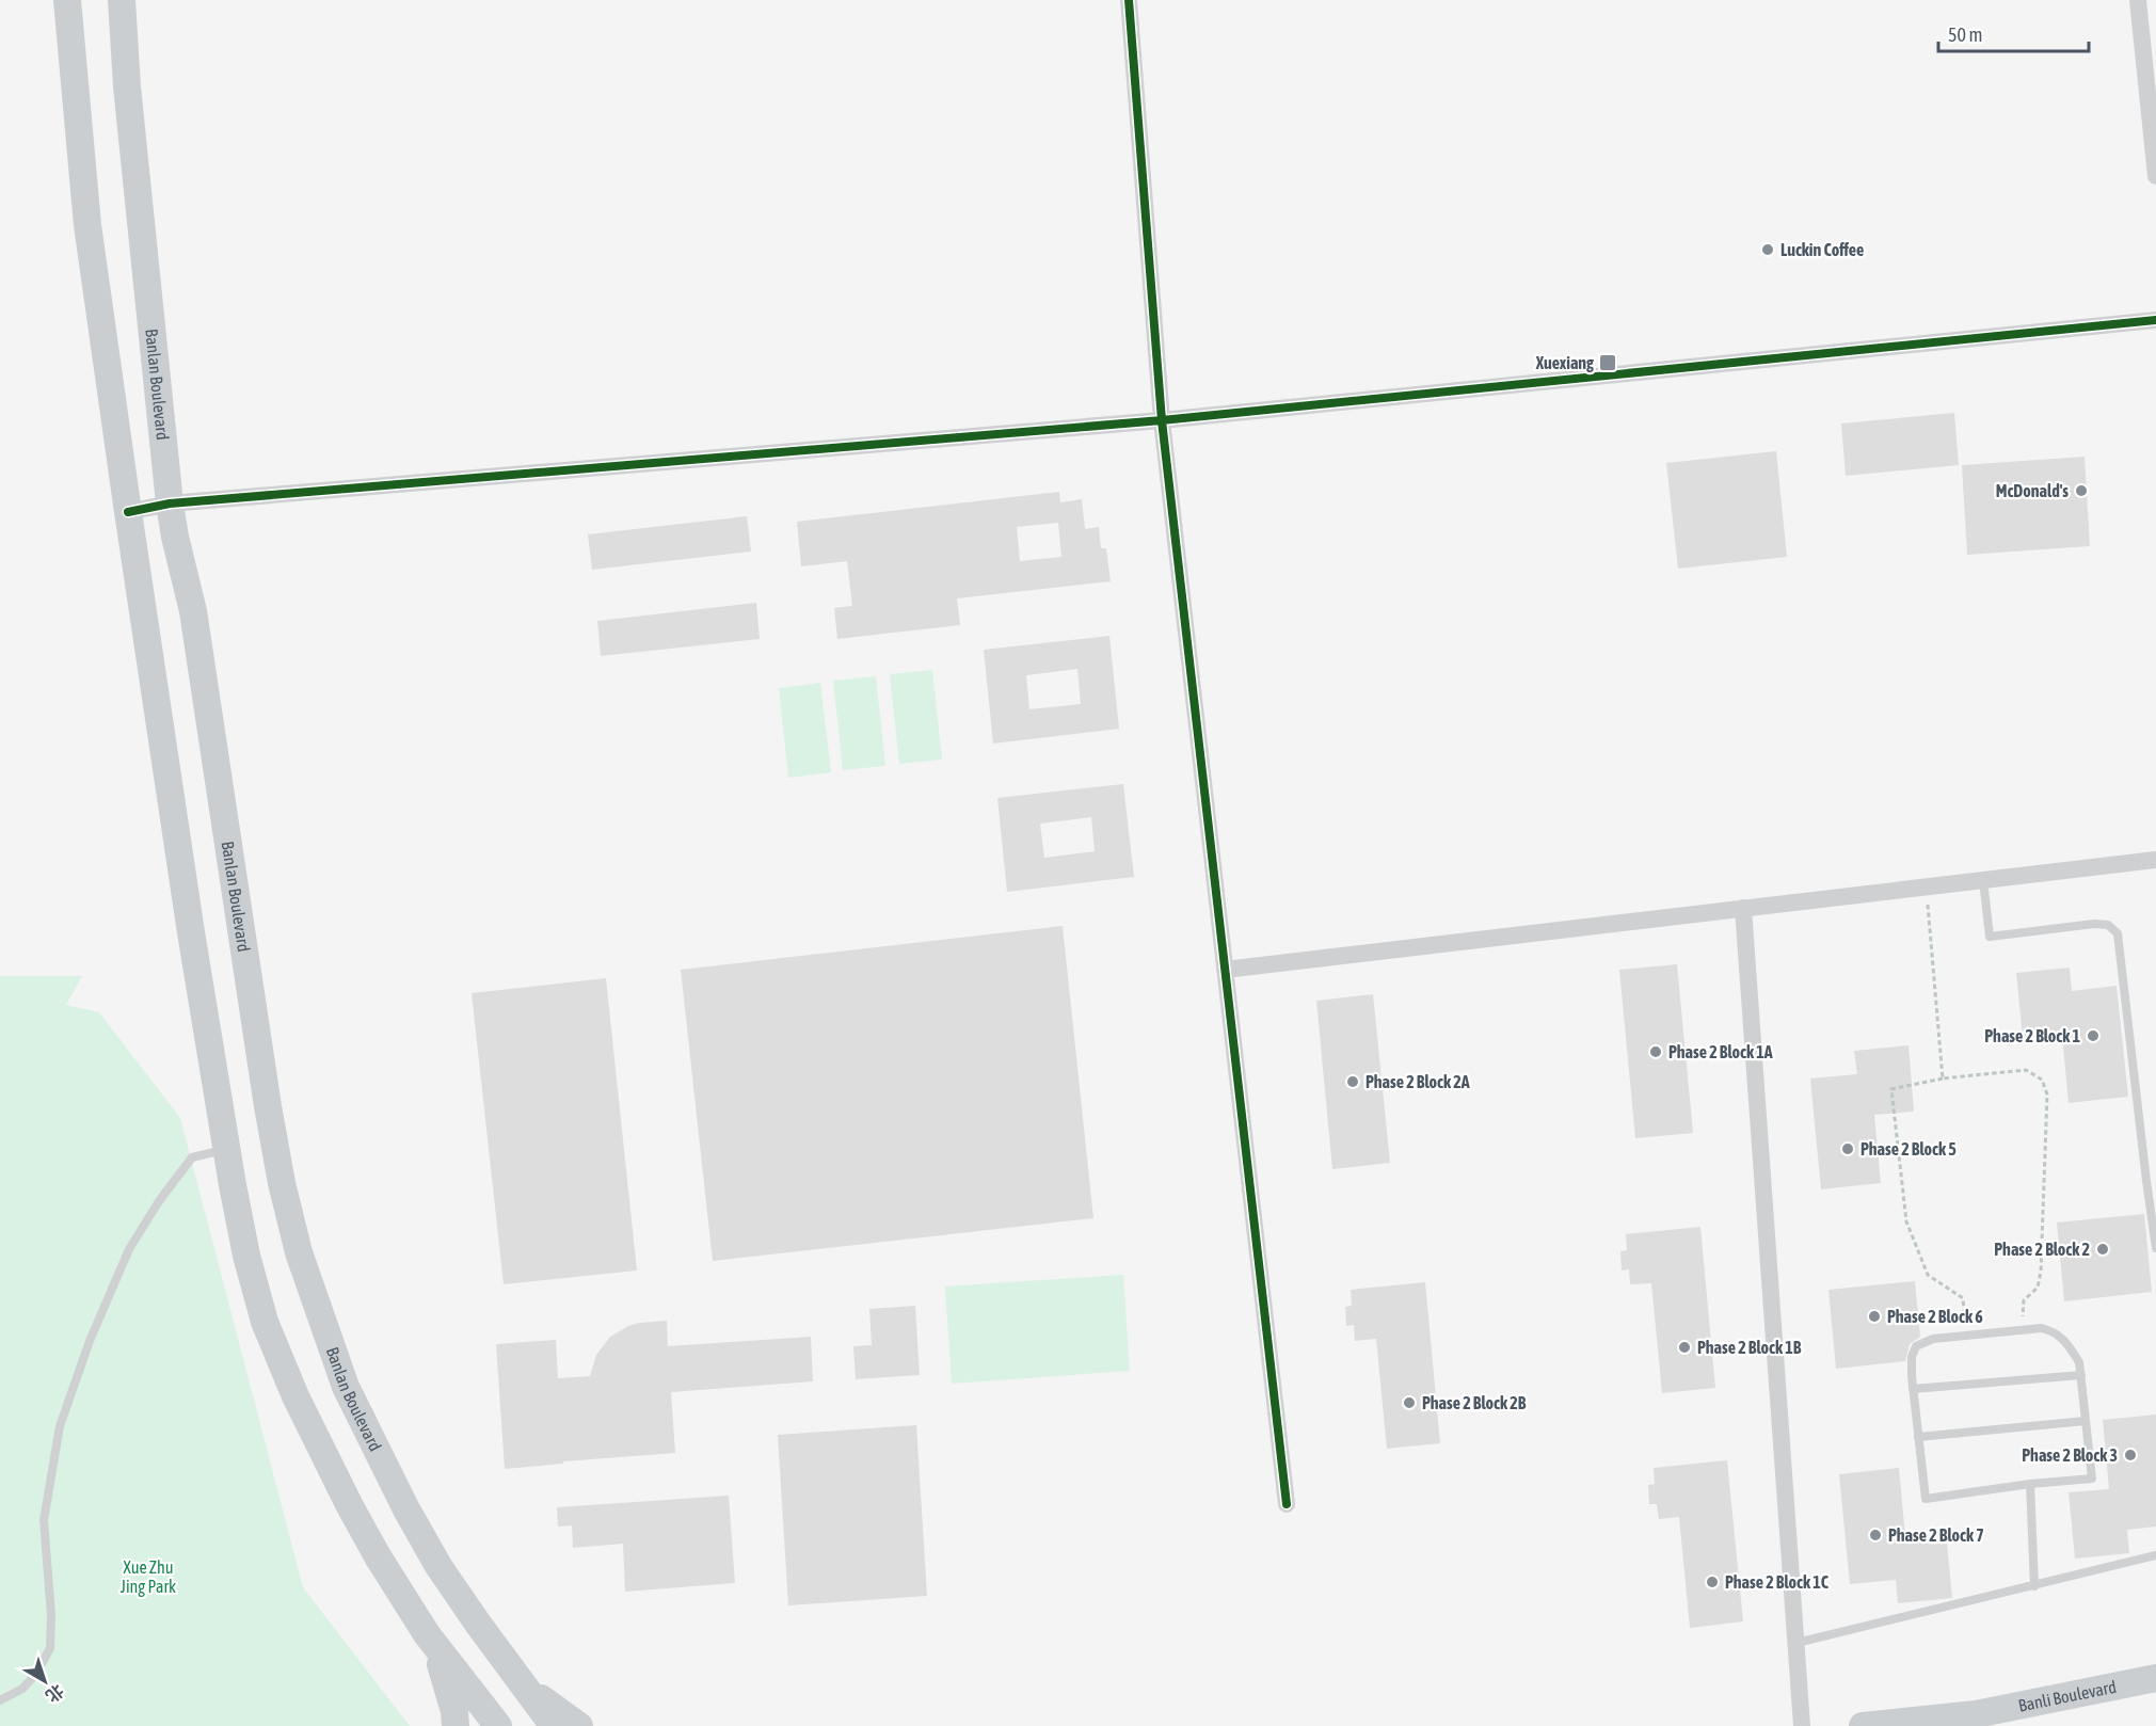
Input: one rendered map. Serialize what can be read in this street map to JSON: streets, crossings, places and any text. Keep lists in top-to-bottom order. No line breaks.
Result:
{"streets":{"main road":["Banlan Boulevard","Banli Boulevard"]},"parks":["Xue Zhu Jing Park"],"places":{"other":["Luckin Coffee","McDonald's","Phase 2 Block 1","Phase 2 Block 1A","Phase 2 Block 2A","Phase 2 Block 5","Phase 2 Block 2","Phase 2 Block 6","Phase 2 Block 1B","Phase 2 Block 2B","Phase 2 Block 3","Phase 2 Block 7","Phase 2 Block 1C"],"transit":["Xuexiang"]},"scale_bar":"50 m","north":"bottom right"}
